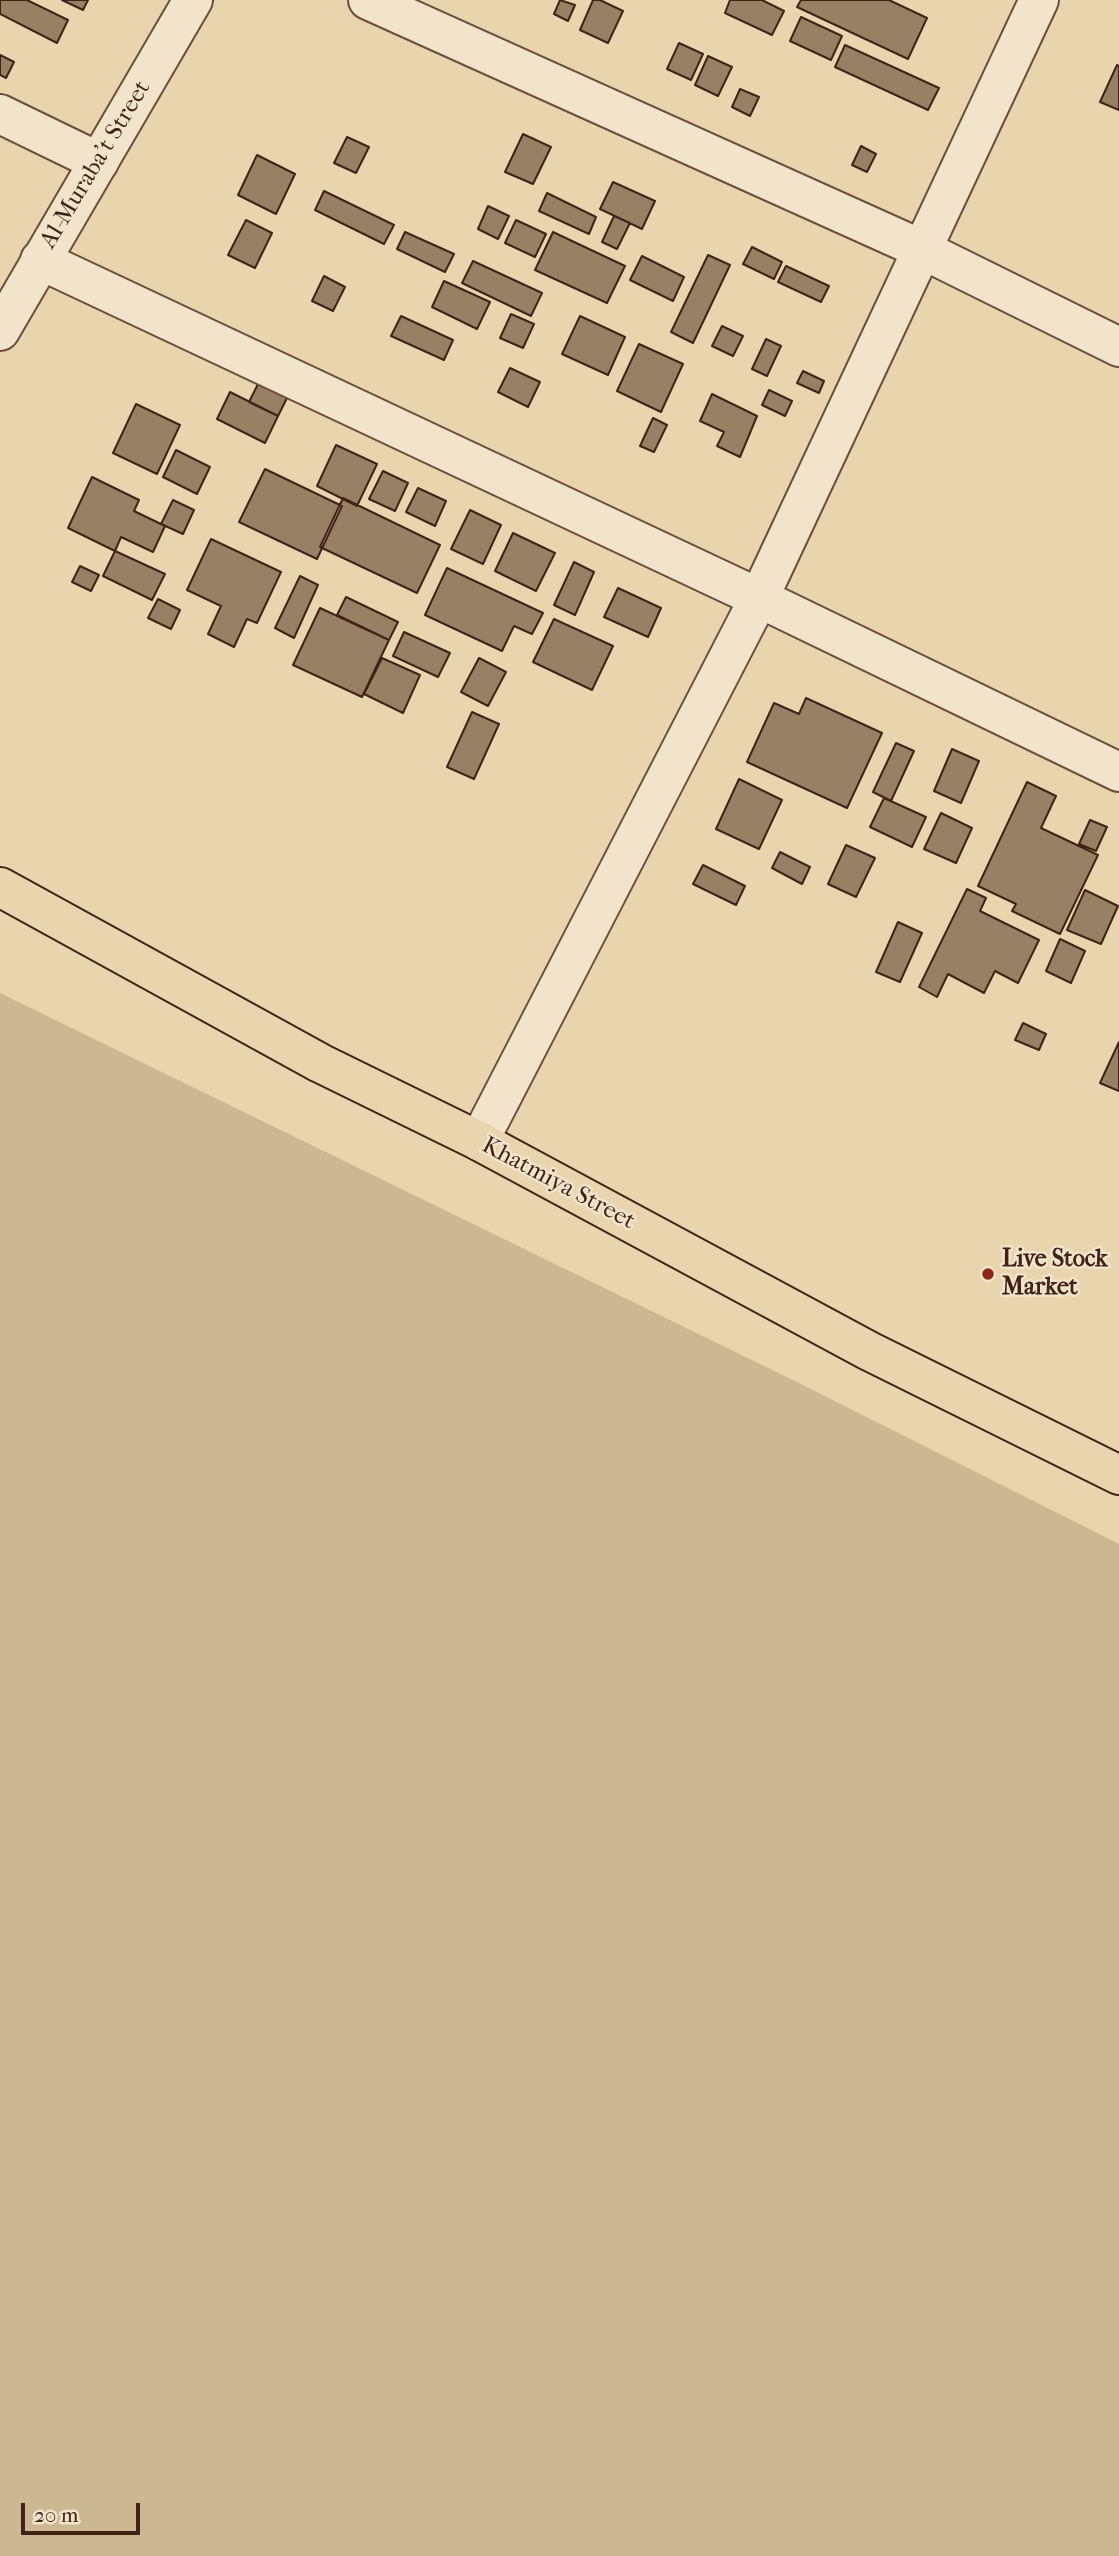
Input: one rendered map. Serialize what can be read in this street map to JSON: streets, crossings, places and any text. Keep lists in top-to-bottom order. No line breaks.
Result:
{"streets":{"main road":["Khatmiya Street"],"street":["Al-Muraba't Street"]},"places":["Live Stock Market"],"scale_bar":"20 m"}
